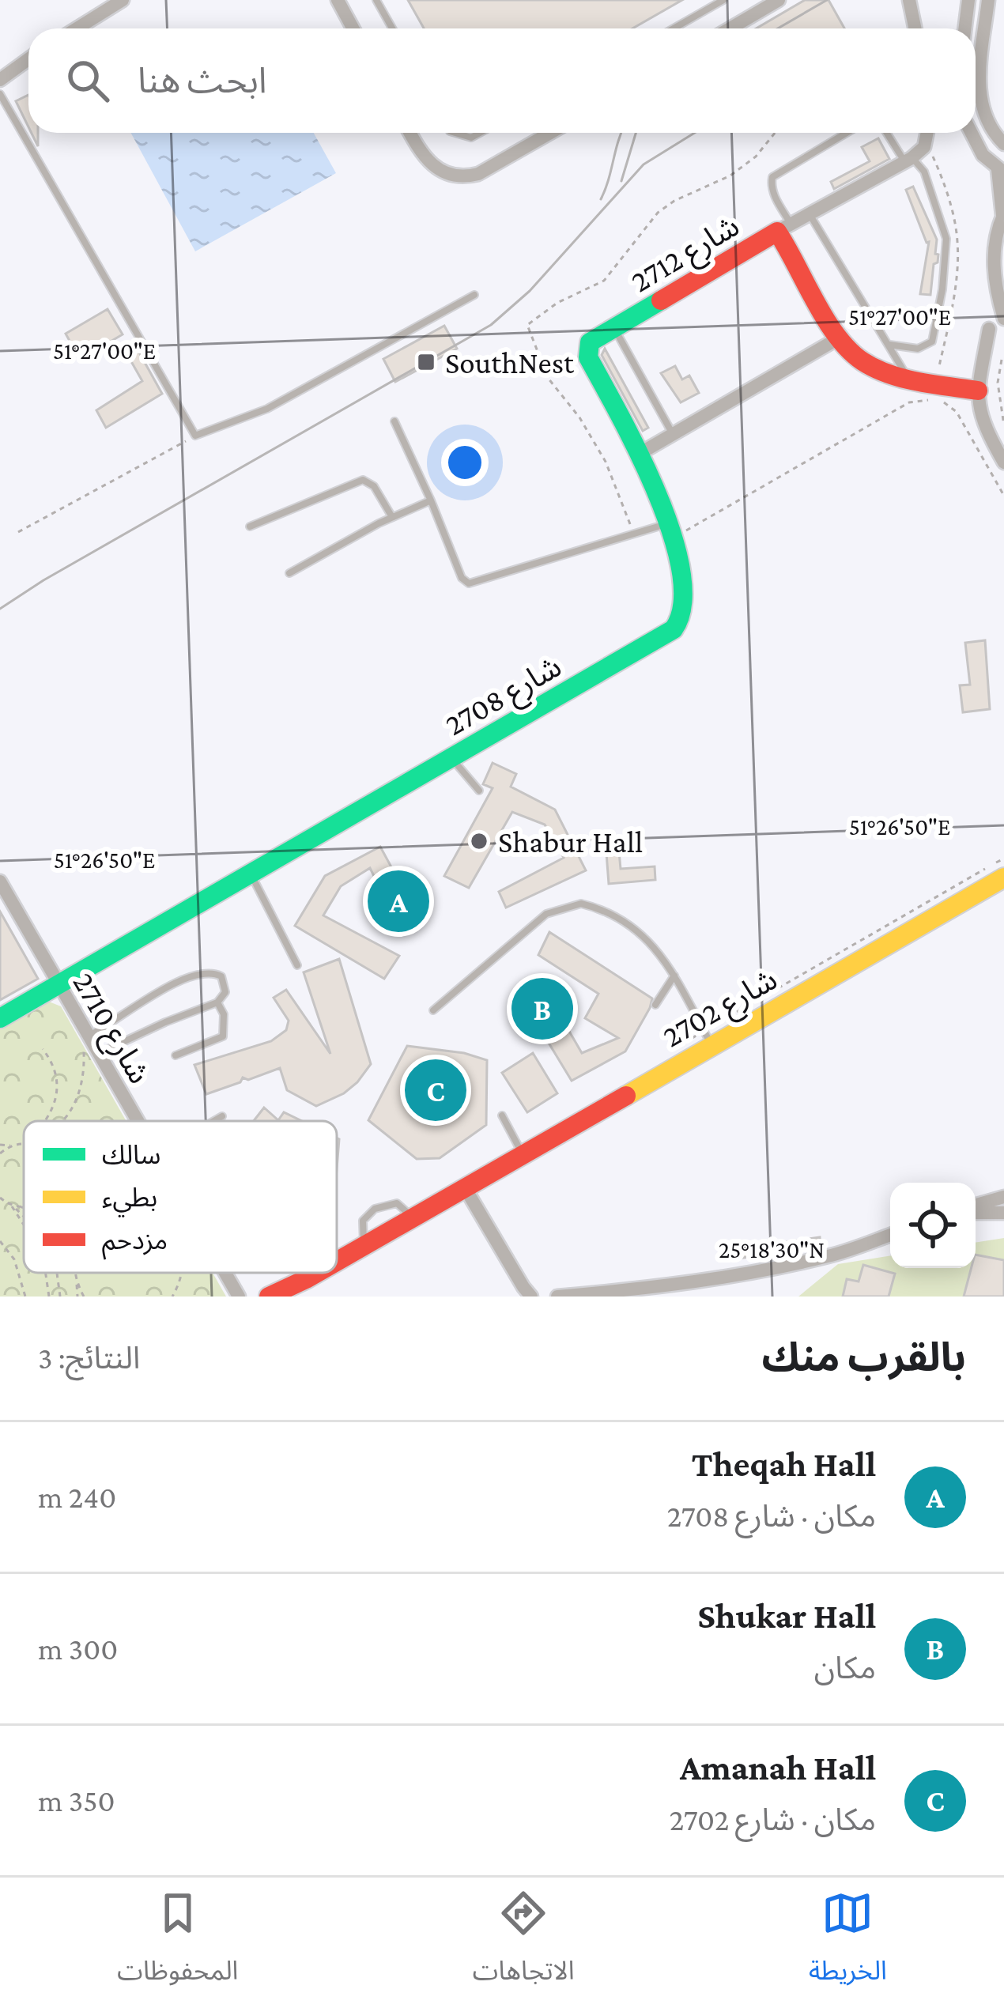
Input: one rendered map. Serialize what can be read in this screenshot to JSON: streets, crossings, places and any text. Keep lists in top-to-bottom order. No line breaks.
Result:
{"streets":{"street":["شارع 2712","شارع 2708","شارع 2702","شارع 2710"]},"crossings":[["شارع 2712","شارع 2708"],["شارع 2708","شارع 2710"]],"places":{"transit":["SouthNest"],"other":["Shabur Hall"]},"legend":["سالك","بطيء","مزدحم"],"page":{"search":"ابحث هنا","pins":["A","B","C"],"heading":["بالقرب منك","النتائج: 3"],"list":[{"mark":"A","name":"Theqah Hall","note":"مكان · شارع 2708","value":"240 m"},{"mark":"B","name":"Shukar Hall","note":"مكان","value":"300 m"},{"mark":"C","name":"Amanah Hall","note":"مكان · شارع 2702","value":"350 m"}],"nav":["الخريطة","الاتجاهات","المحفوظات"]},"coordinates":["51°27'00\"E","51°26'50\"E","25°18'30\"N"]}
